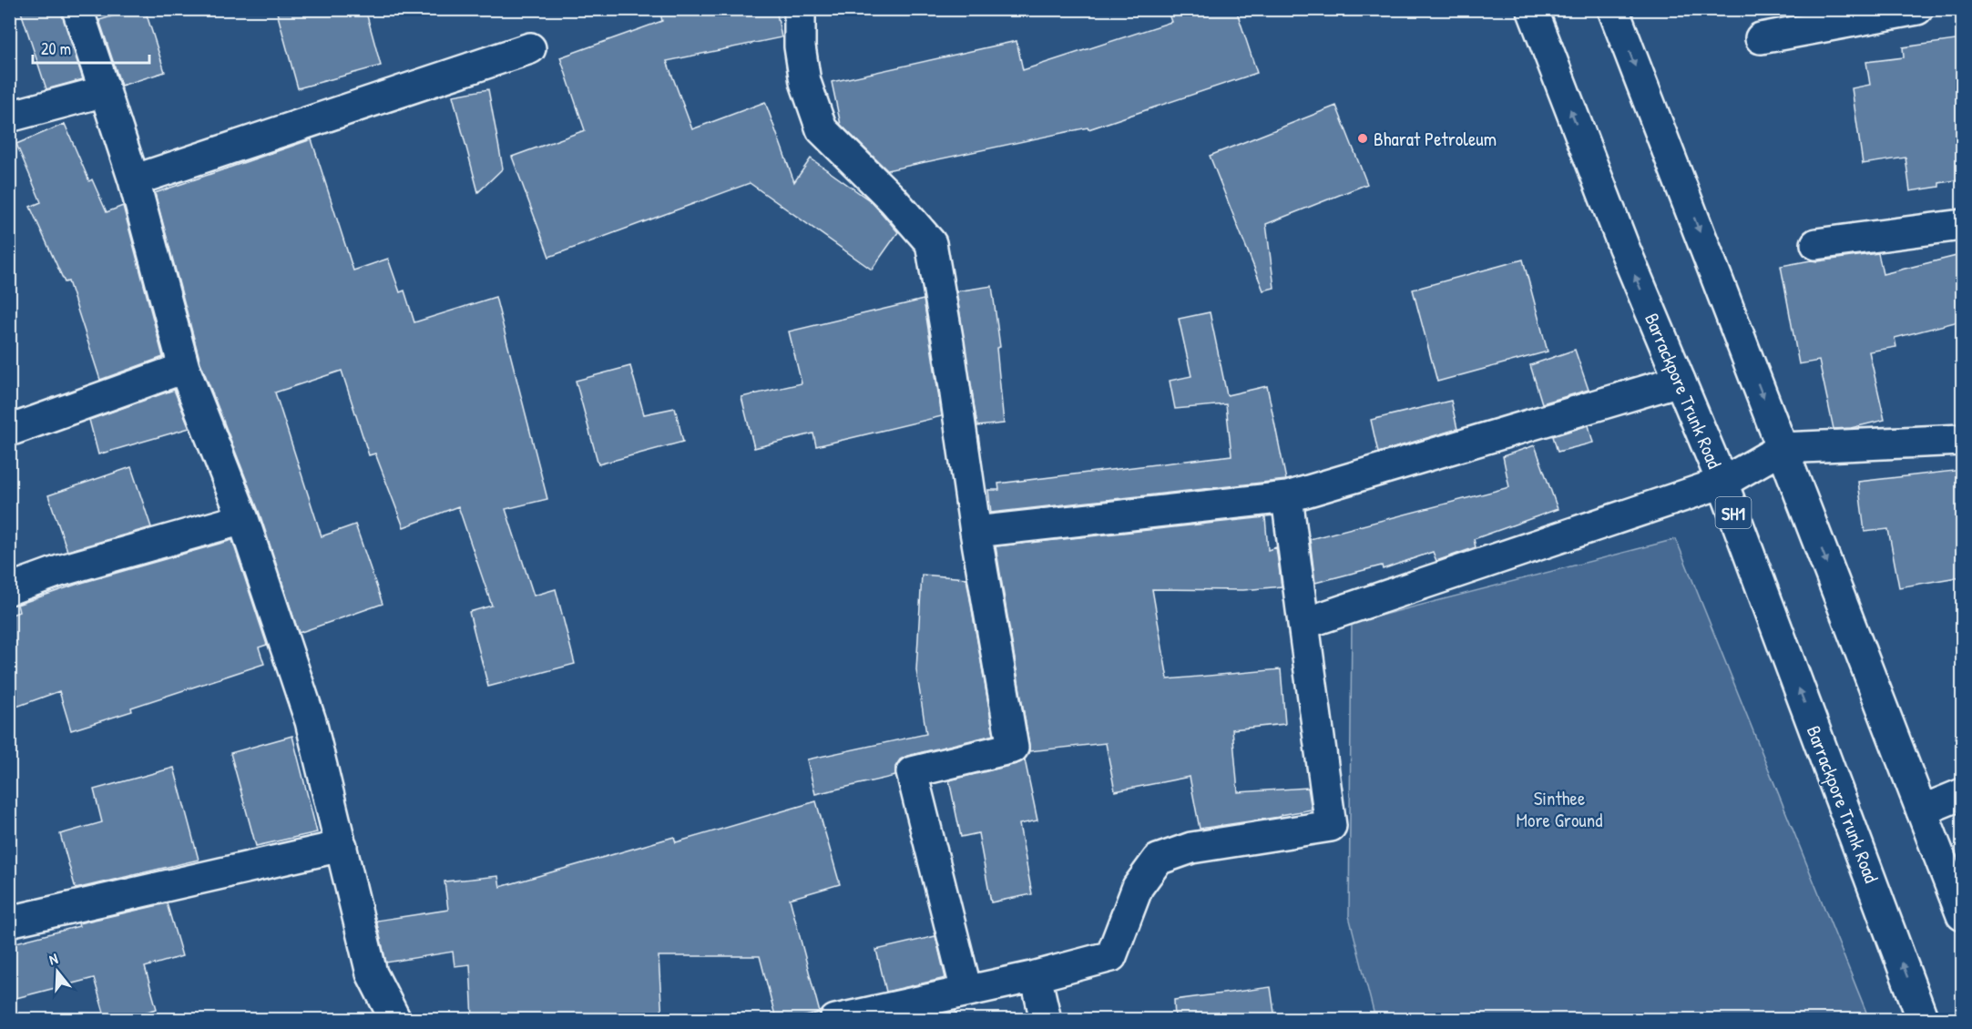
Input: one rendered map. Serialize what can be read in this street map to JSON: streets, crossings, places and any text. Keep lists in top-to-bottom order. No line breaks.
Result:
{"streets":{"street":["Barrackpore Trunk Road","SH1"]},"parks":["Sinthee More Ground"],"places":["Bharat Petroleum"],"scale_bar":"20 m","north":"top"}
